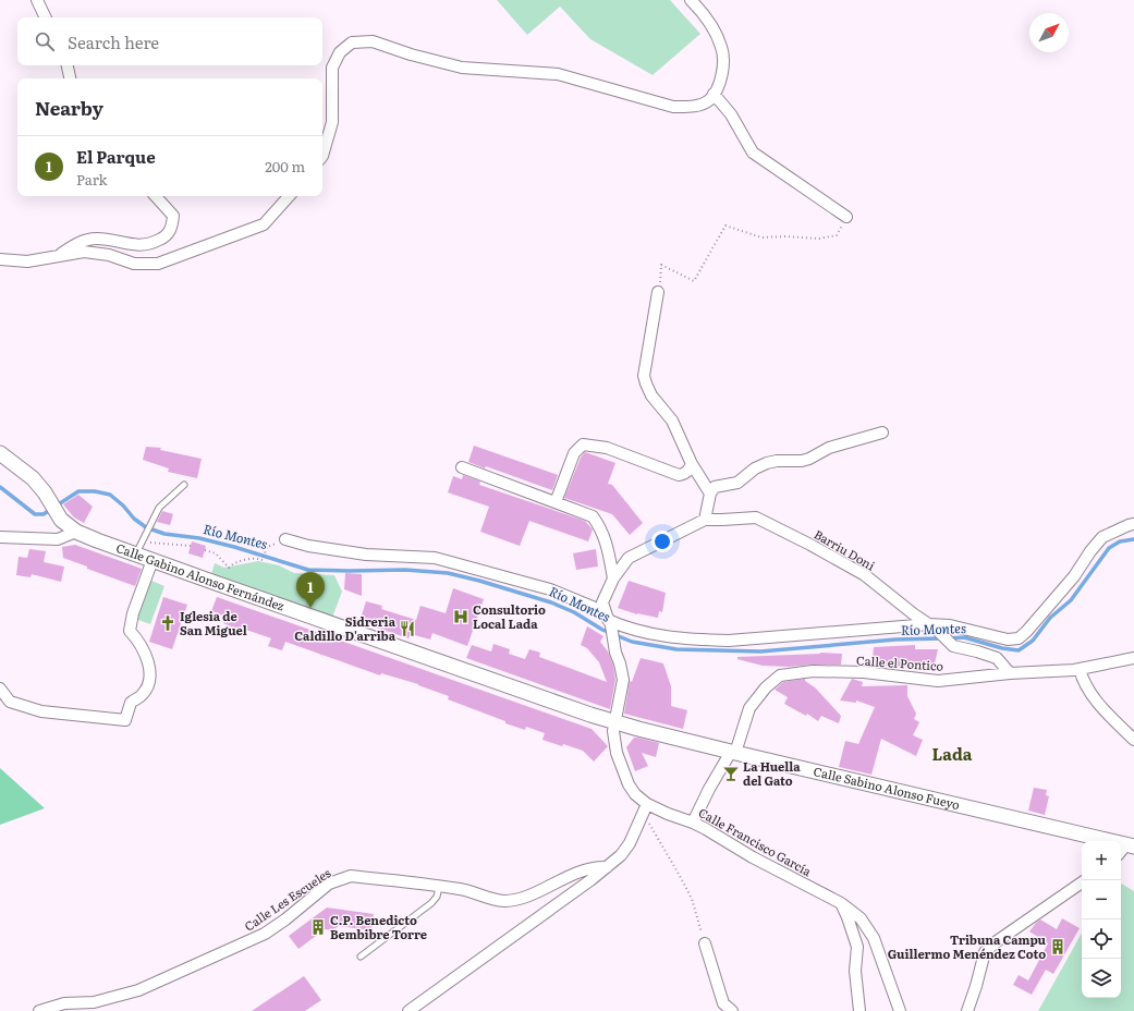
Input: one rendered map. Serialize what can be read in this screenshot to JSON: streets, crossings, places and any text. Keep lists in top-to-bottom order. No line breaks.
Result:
{"streets":{"street":["Barriu Doni","Calle Gabino Alonso Fernández","Calle el Pontico","Calle Sabino Alonso Fueyo","Calle Francisco García","Calle Les Escueles"]},"crossings":[["Barriu Doni","Calle Gabino Alonso Fernández"],["Barriu Doni","Calle el Pontico"],["Barriu Doni","Calle Sabino Alonso Fueyo"],["Barriu Doni","Calle Francisco García"],["Calle Gabino Alonso Fernández","Calle Sabino Alonso Fueyo"],["Calle Gabino Alonso Fernández","Calle Francisco García"],["Calle el Pontico","Calle Sabino Alonso Fueyo"],["Calle el Pontico","Calle Francisco García"],["Calle Sabino Alonso Fueyo","Calle Francisco García"]],"districts":["Lada"],"water":["Río Montes"],"places":{"hospital":["Consultorio Local Lada"],"church":["Iglesia de San Miguel"],"restaurant":["Sidreria Caldillo D'arriba"],"bar":["La Huella del Gato"],"building":["C.P. Benedicto Bembibre Torre","Tribuna Campu Guillermo Menéndez Coto"]},"north":"top right","page":{"search":"Search here","heading":"Nearby","list":[{"mark":"1","name":"El Parque","note":"Park","value":"200 m"}],"pins":"1","map_buttons":["+","−"]}}
